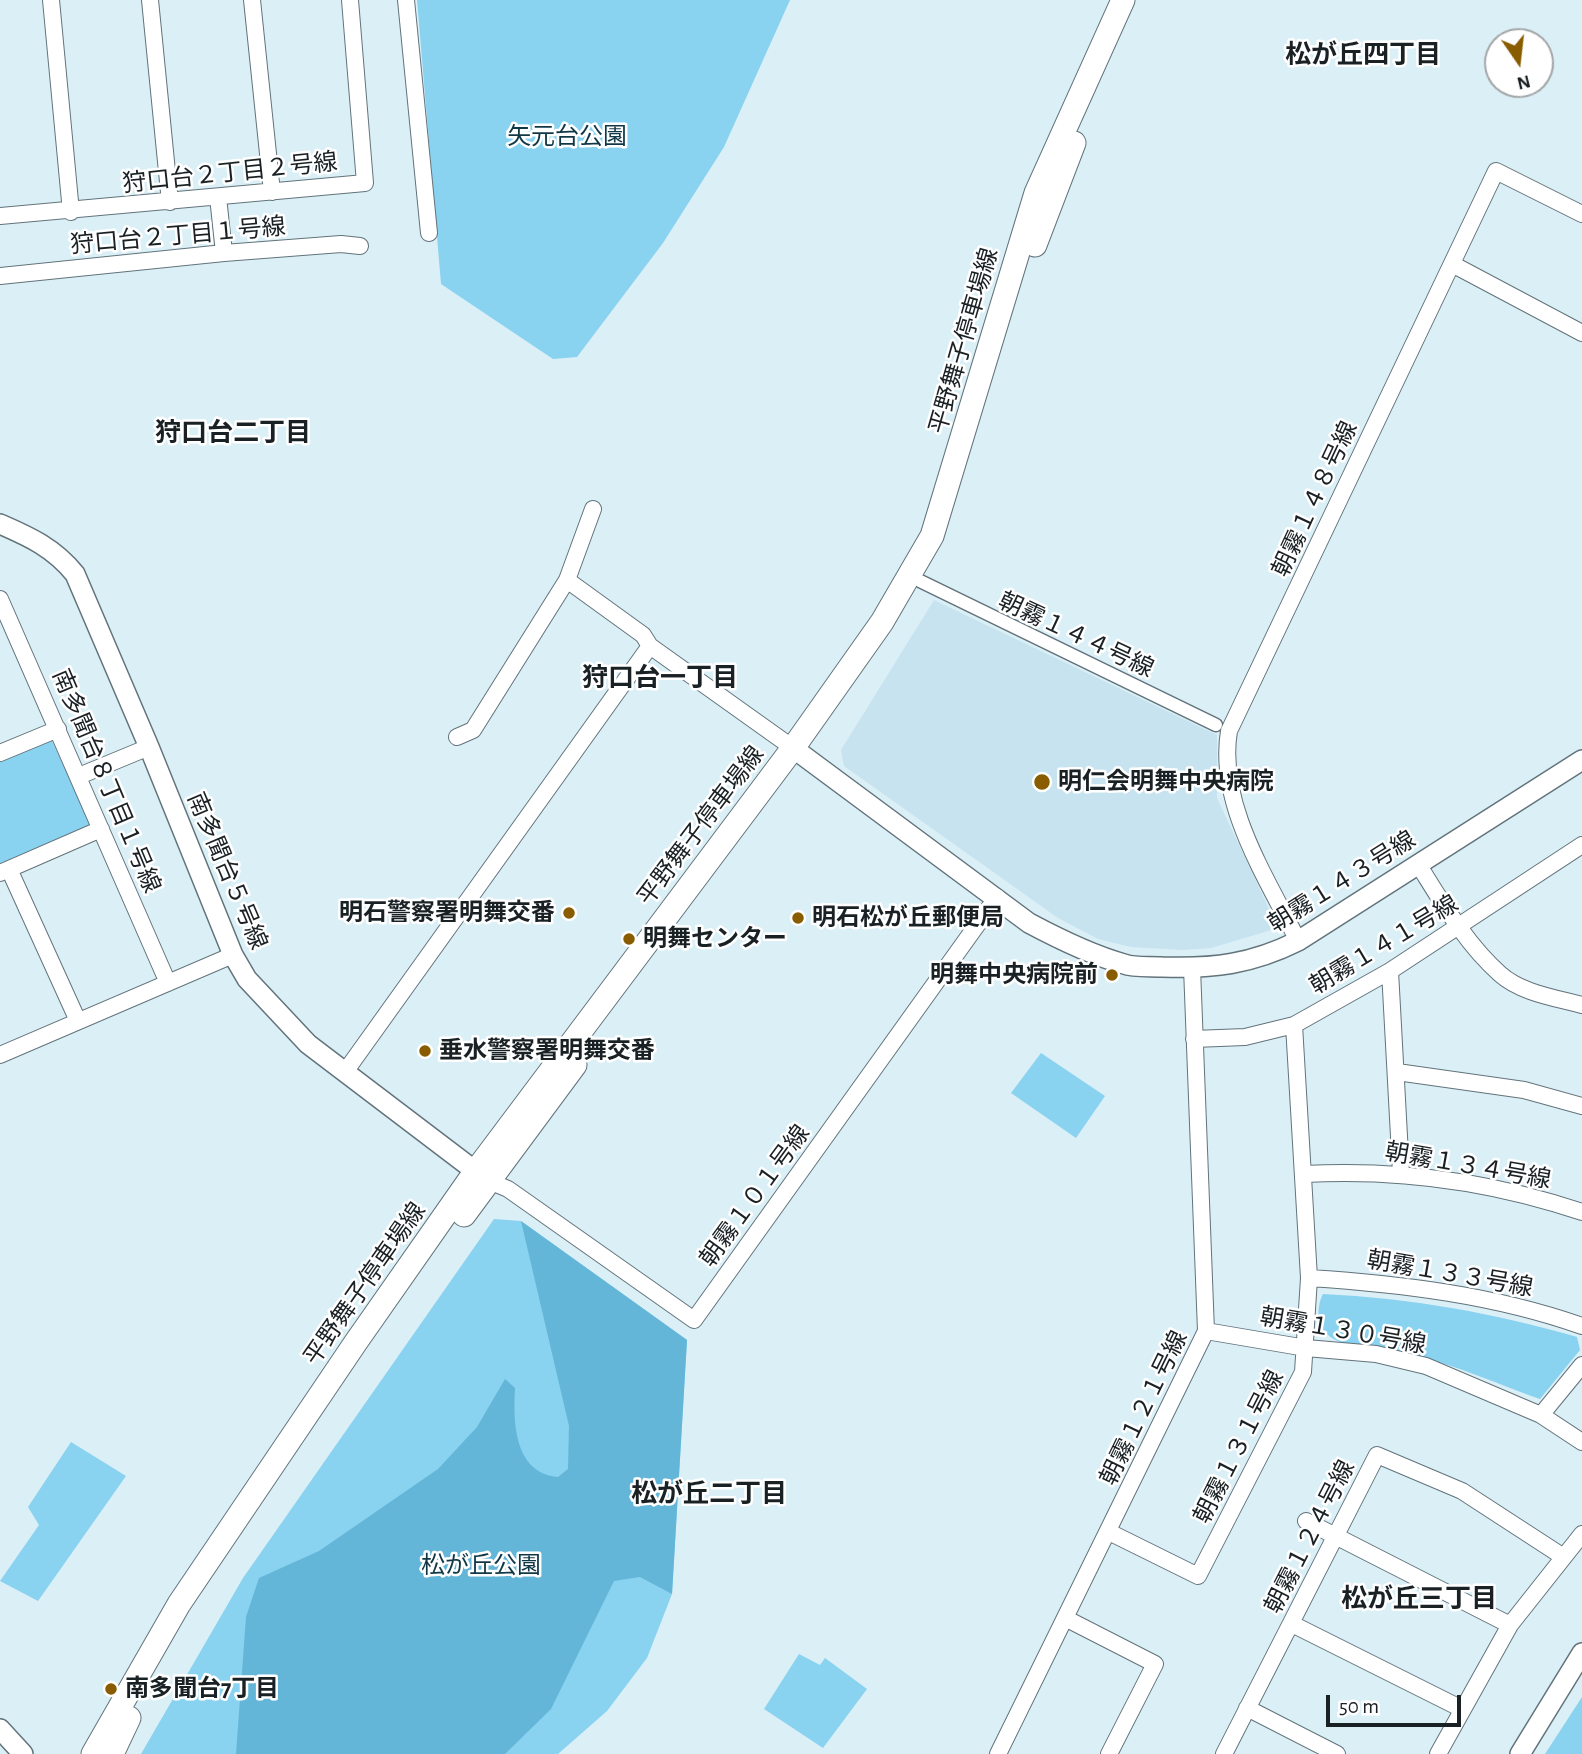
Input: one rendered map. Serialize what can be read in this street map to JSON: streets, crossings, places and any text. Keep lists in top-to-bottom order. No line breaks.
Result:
{"streets":{"main road":["平野舞子停車場線"],"street":["狩口台２丁目２号線","狩口台２丁目１号線","朝霧１４８号線","朝霧１４４号線","南多聞台８丁目１号線","南多聞台５号線","朝霧１４３号線","朝霧１４１号線","朝霧１３４号線","朝霧１０１号線","朝霧１３３号線","朝霧１３０号線","朝霧１２１号線","朝霧１３１号線","朝霧１２４号線"]},"crossings":[["平野舞子停車場線","朝霧１４４号線"],["平野舞子停車場線","南多聞台５号線"],["平野舞子停車場線","朝霧１４３号線"],["平野舞子停車場線","朝霧１０１号線"],["朝霧１４８号線","朝霧１４３号線"],["南多聞台５号線","朝霧１０１号線"],["朝霧１４３号線","朝霧１０１号線"],["朝霧１４３号線","朝霧１２１号線"],["朝霧１４１号線","朝霧１２１号線"],["朝霧１４１号線","朝霧１３１号線"],["朝霧１３４号線","朝霧１３１号線"],["朝霧１３３号線","朝霧１３１号線"],["朝霧１３０号線","朝霧１２１号線"],["朝霧１３０号線","朝霧１３１号線"],["朝霧１２１号線","朝霧１３１号線"]],"districts":["松が丘四丁目","狩口台二丁目","狩口台一丁目","松が丘二丁目","松が丘三丁目"],"parks":["矢元台公園","松が丘公園"],"places":["明仁会明舞中央病院","明石警察署明舞交番","明石松が丘郵便局","明舞センター","明舞中央病院前","垂水警察署明舞交番","南多聞台7丁目"],"scale_bar":"50 m","north":"bottom"}
